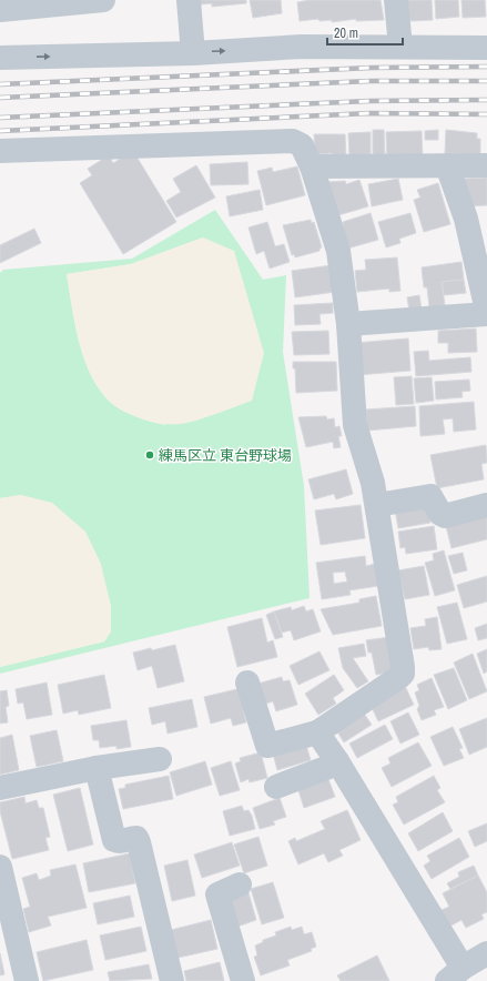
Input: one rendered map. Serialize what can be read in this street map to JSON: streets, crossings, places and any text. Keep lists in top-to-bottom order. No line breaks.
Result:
{"places":["練馬区立 東台野球場"],"scale_bar":"20 m"}
